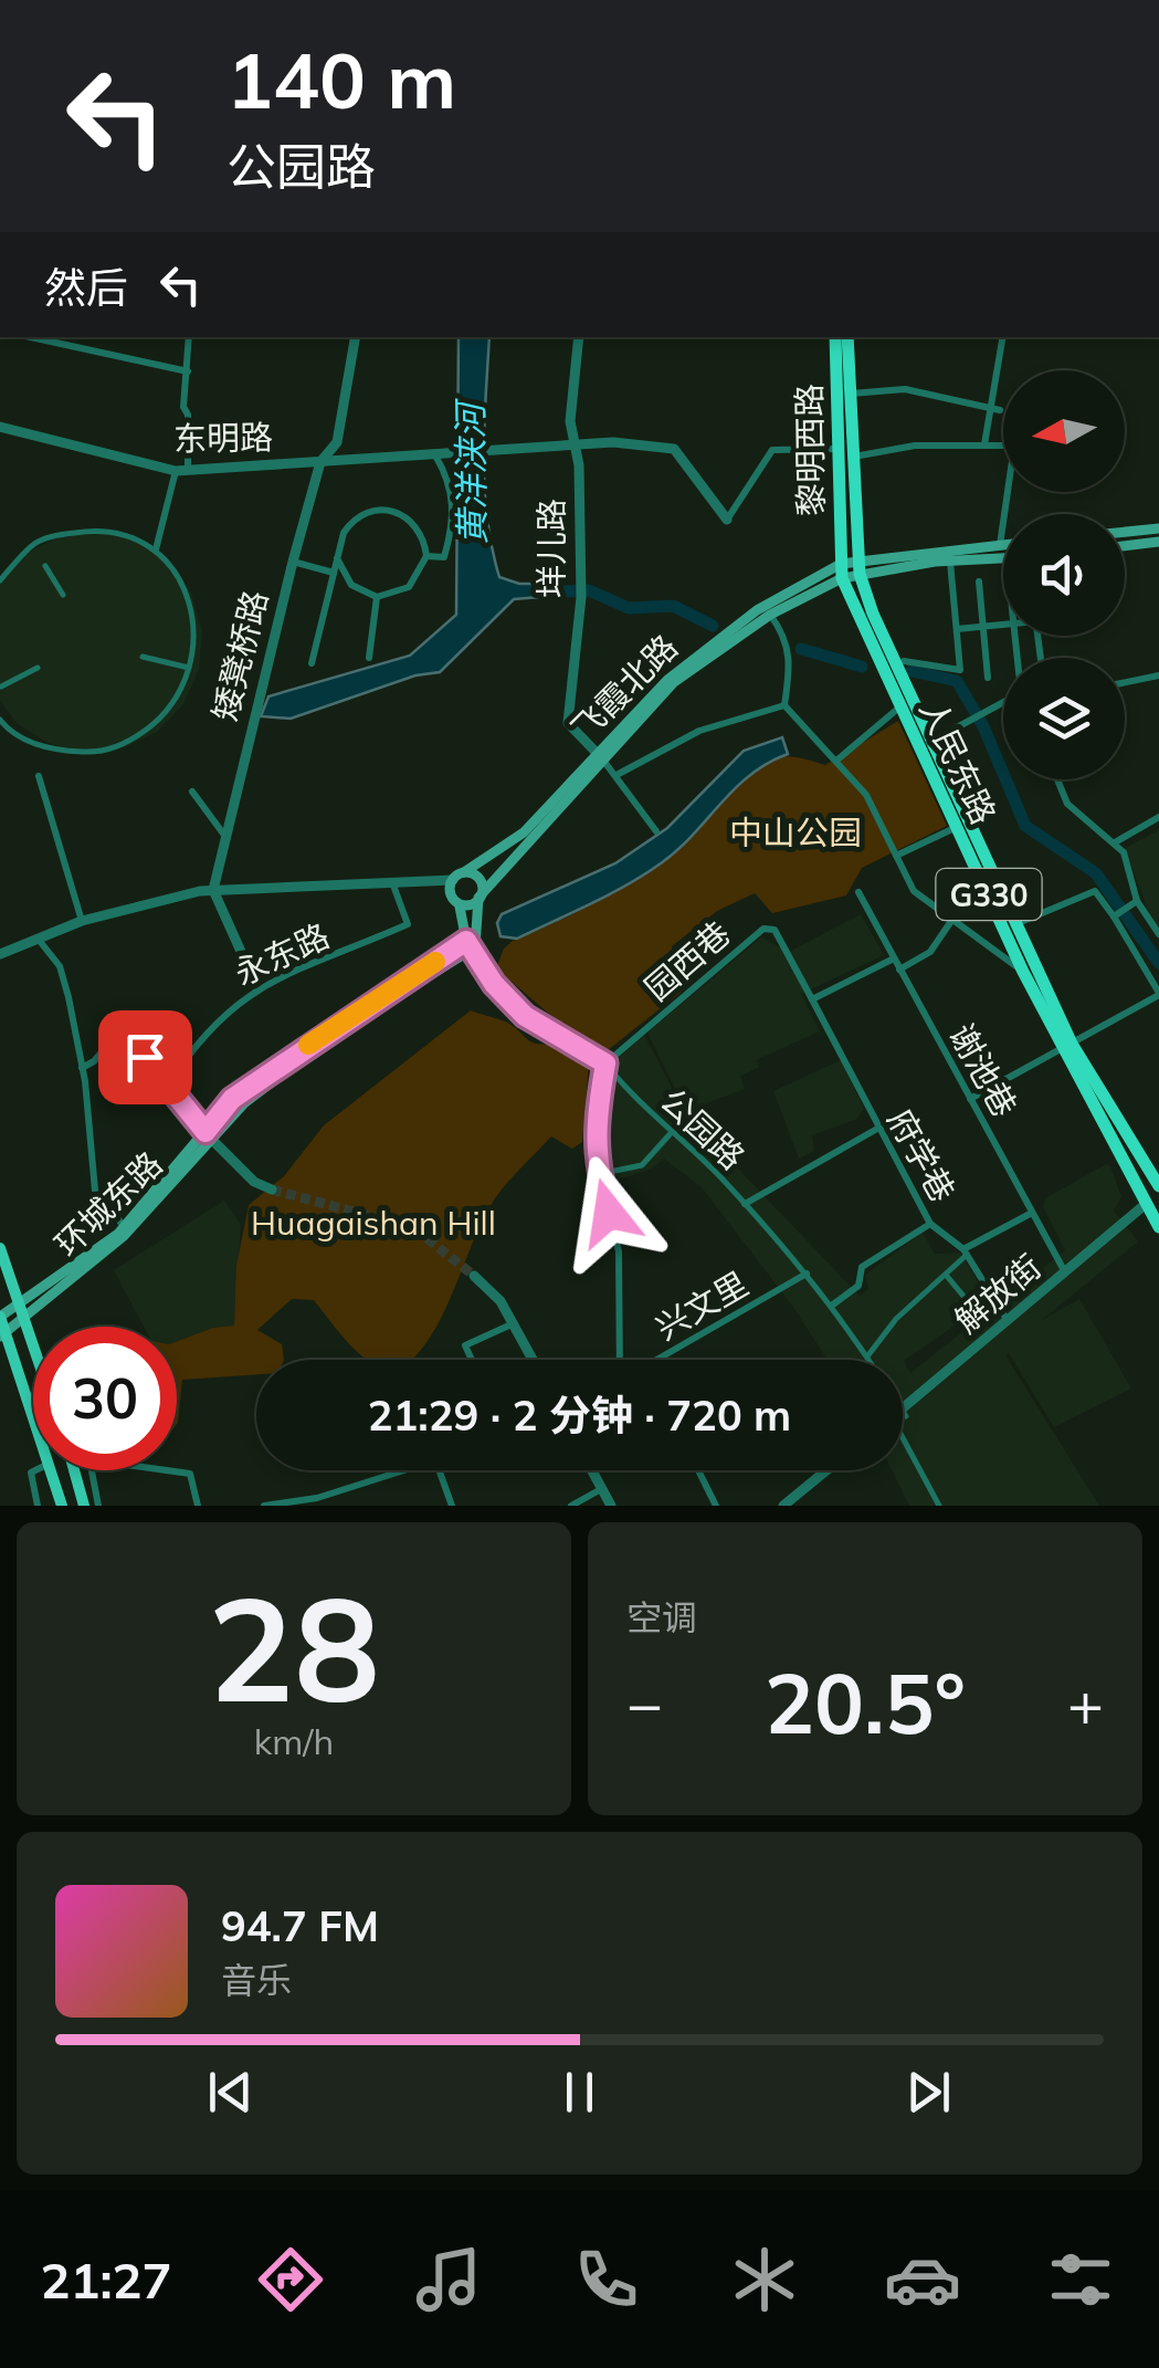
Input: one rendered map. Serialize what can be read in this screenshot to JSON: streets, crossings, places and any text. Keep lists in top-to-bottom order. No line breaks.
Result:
{"streets":{"highway":["黎明西路","人民东路","G330"],"main road":["飞霞北路","环城东路"],"street":["东明路","垟儿路","矮凳桥路","永东路","园西巷","谢池巷","公园路","府学巷","解放街","兴文里"]},"crossings":[["东明路","垟儿路"],["东明路","矮凳桥路"],["黎明西路","飞霞北路"],["黎明西路","人民东路"],["垟儿路","飞霞北路"],["飞霞北路","人民东路"],["人民东路","G330"],["人民东路","解放街"],["G330","解放街"],["园西巷","公园路"],["园西巷","府学巷"],["谢池巷","解放街"],["公园路","环城东路"],["公园路","兴文里"],["府学巷","解放街"]],"water":["黄洋浃河"],"parks":["中山公园","Huagaishan Hill"],"north":"left","page":{"turn":["140 m","公园路"],"then":"然后","limit":"30","trip":"21:29 · 2 分钟 · 720 m","tile":[["28","km/h"],"空调"],"heat":["−","20.5°","+"],"song":["94.7 FM","音乐"],"tabs":"21:27"}}
